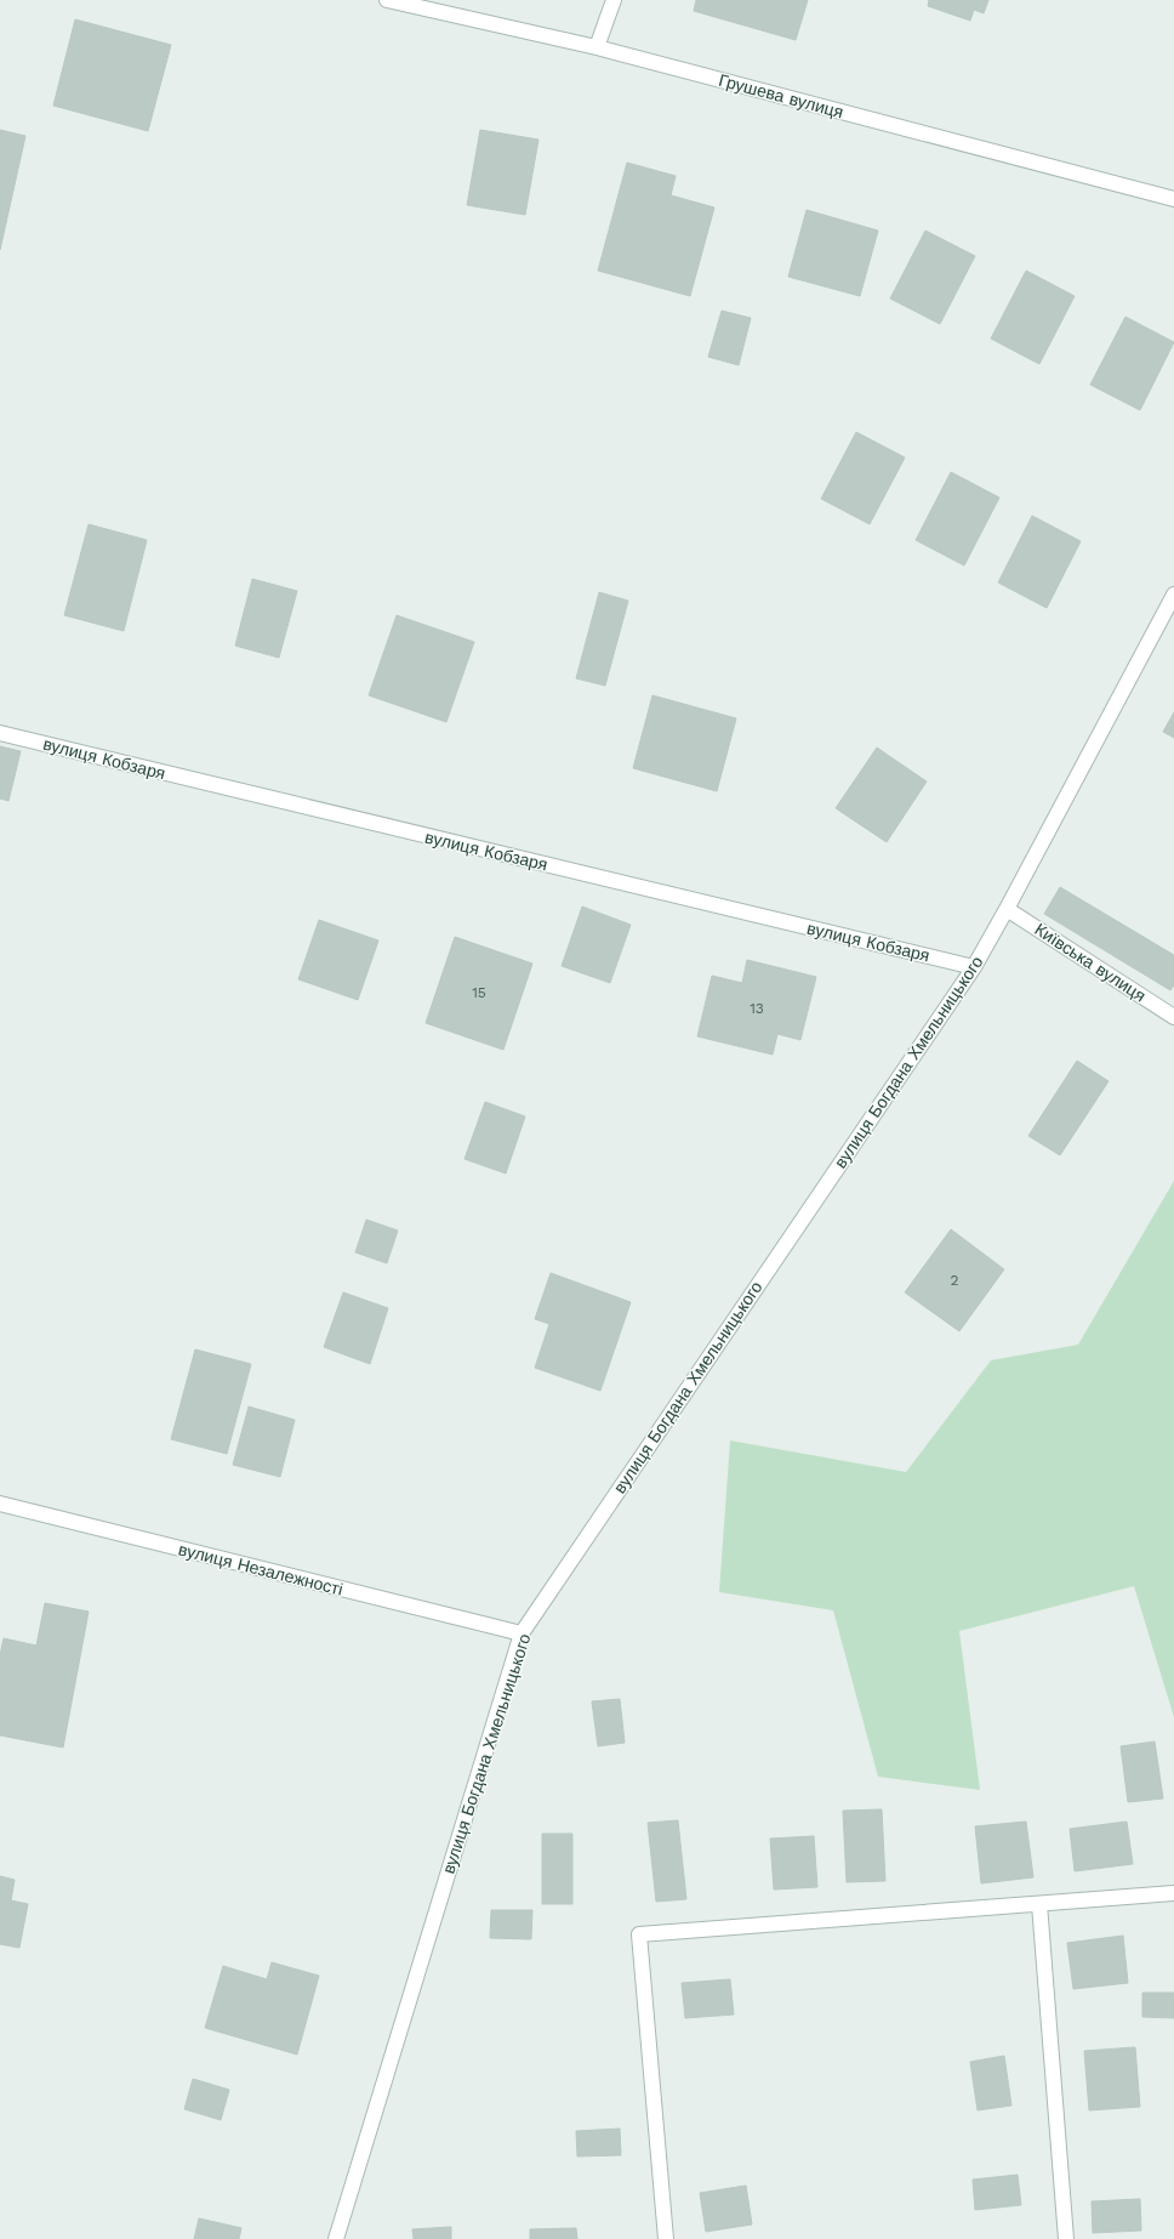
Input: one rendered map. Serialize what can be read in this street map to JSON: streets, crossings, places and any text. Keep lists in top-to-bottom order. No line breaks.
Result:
{"streets":{"street":["Грушева вулиця","вулиця Кобзаря","Київська вулиця","вулиця Богдана Хмельницького","вулиця Незалежності"]},"crossings":[["вулиця Кобзаря","вулиця Богдана Хмельницького"],["Київська вулиця","вулиця Богдана Хмельницького"],["вулиця Богдана Хмельницького","вулиця Незалежності"]],"house_numbers":["15","13","2"]}
